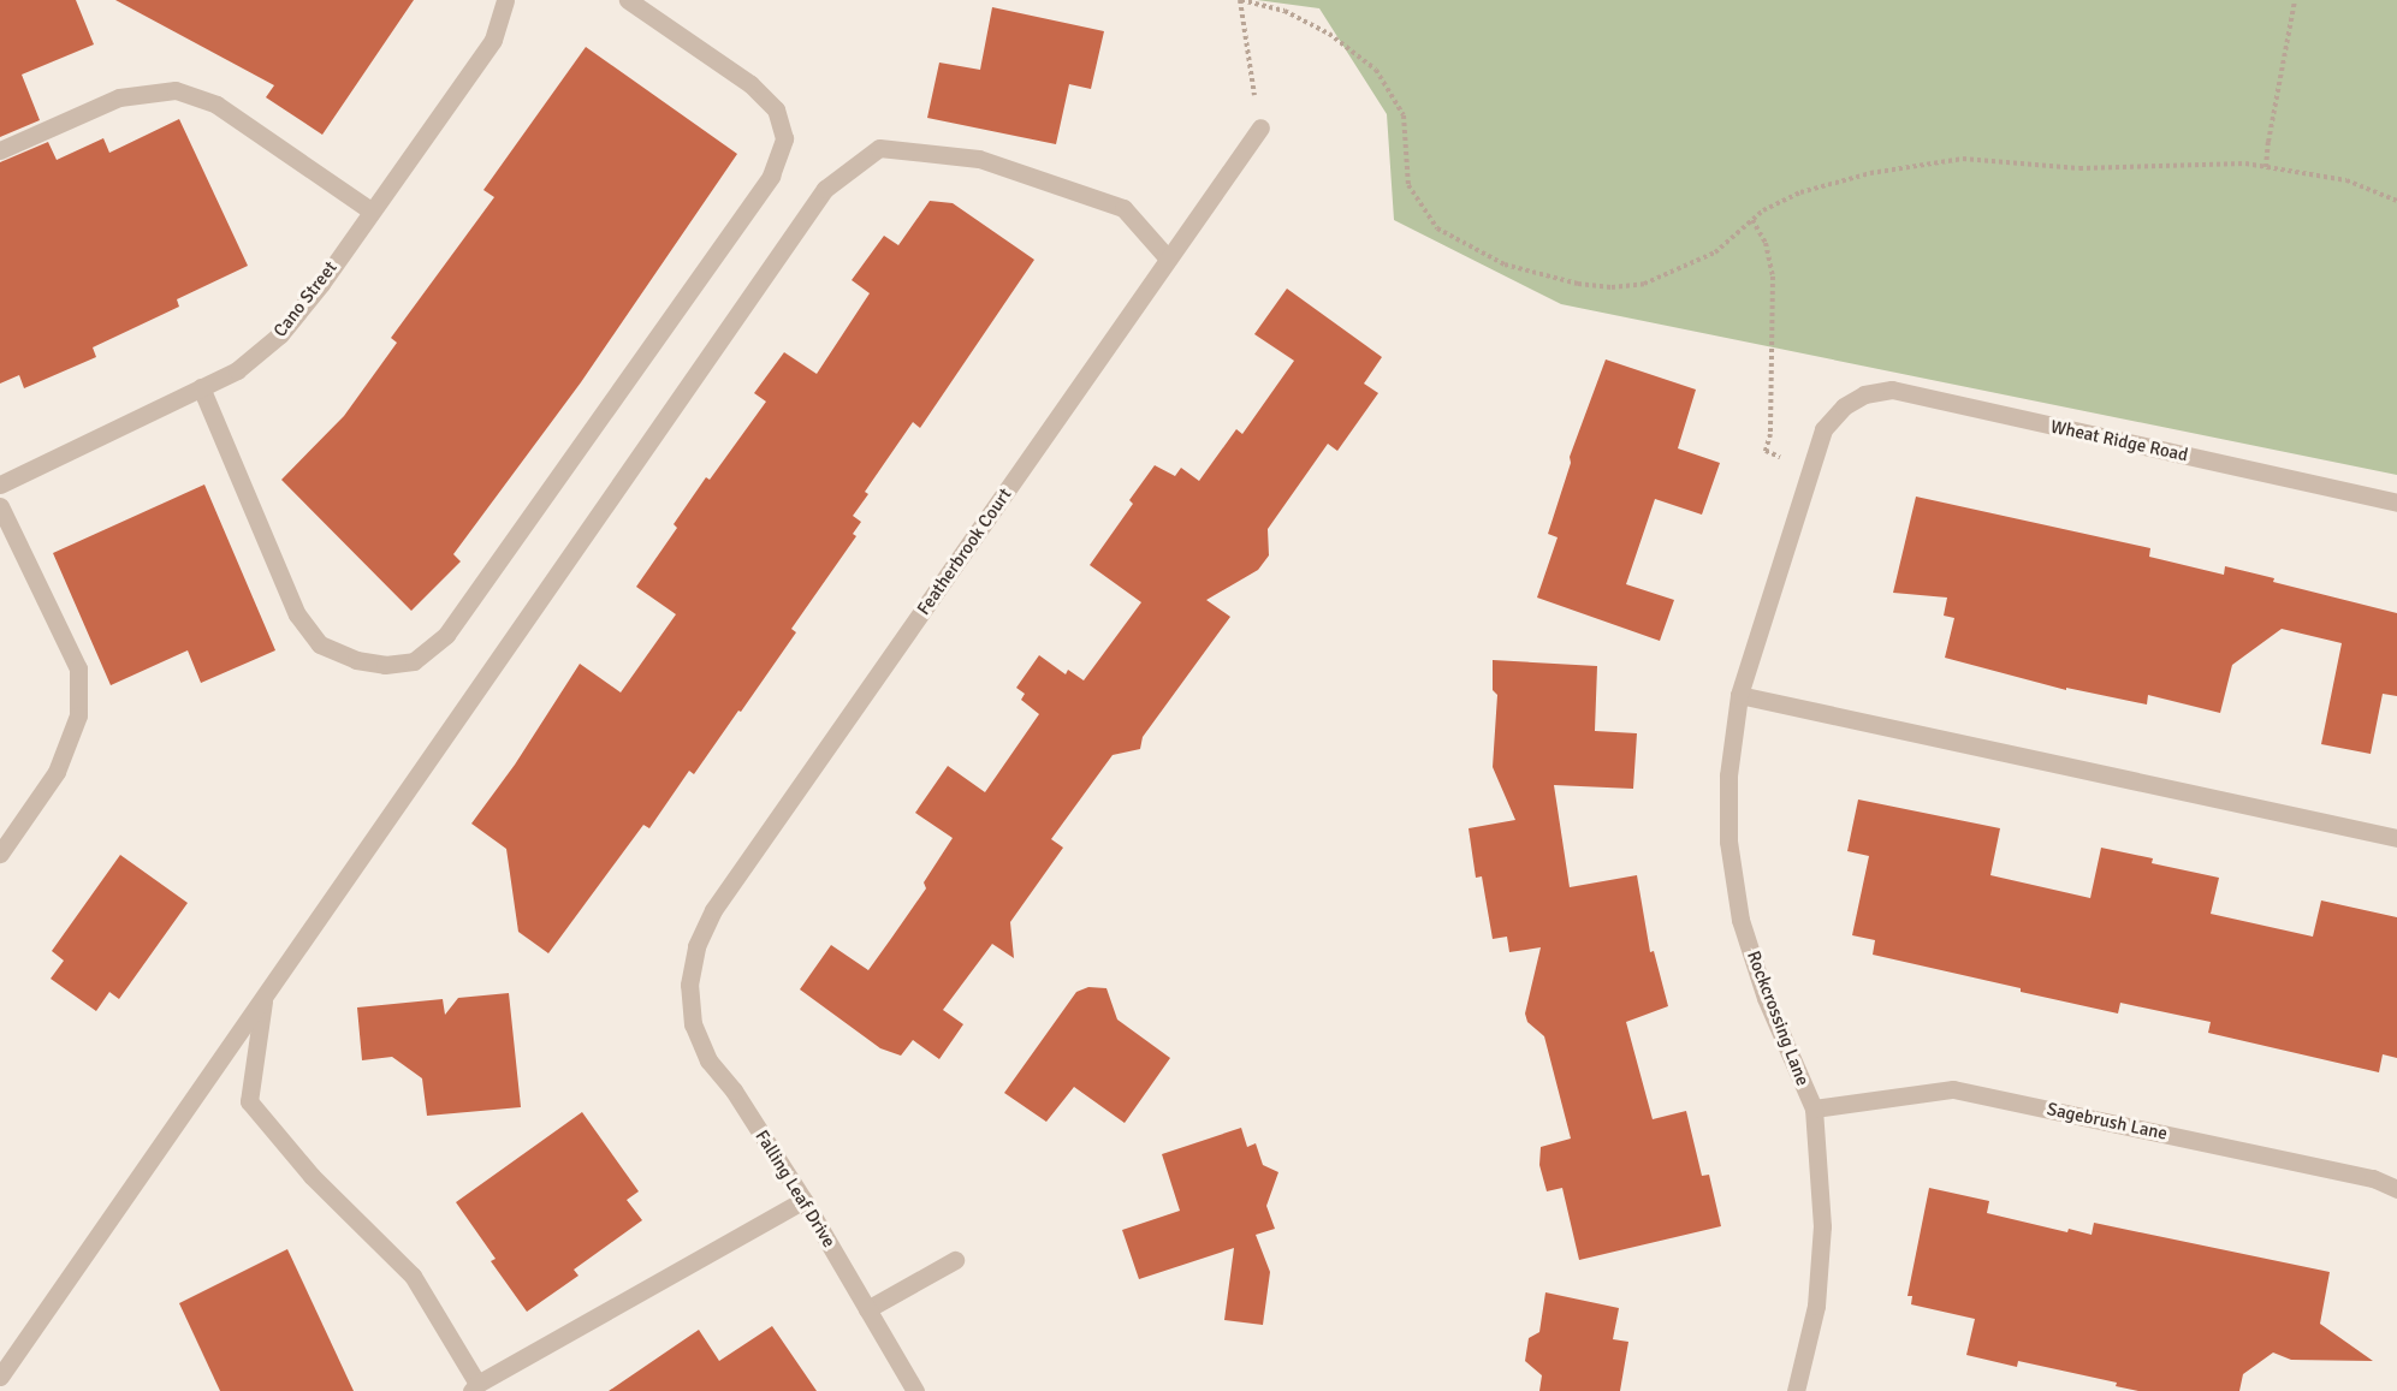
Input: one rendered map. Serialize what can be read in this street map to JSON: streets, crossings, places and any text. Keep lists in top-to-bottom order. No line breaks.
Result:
{"streets":{"street":["Cano Street","Wheat Ridge Road","Featherbrook Court","Rockcrossing Lane","Sagebrush Lane","Falling Leaf Drive"]},"crossings":[["Wheat Ridge Road","Rockcrossing Lane"],["Featherbrook Court","Falling Leaf Drive"],["Rockcrossing Lane","Sagebrush Lane"]]}
